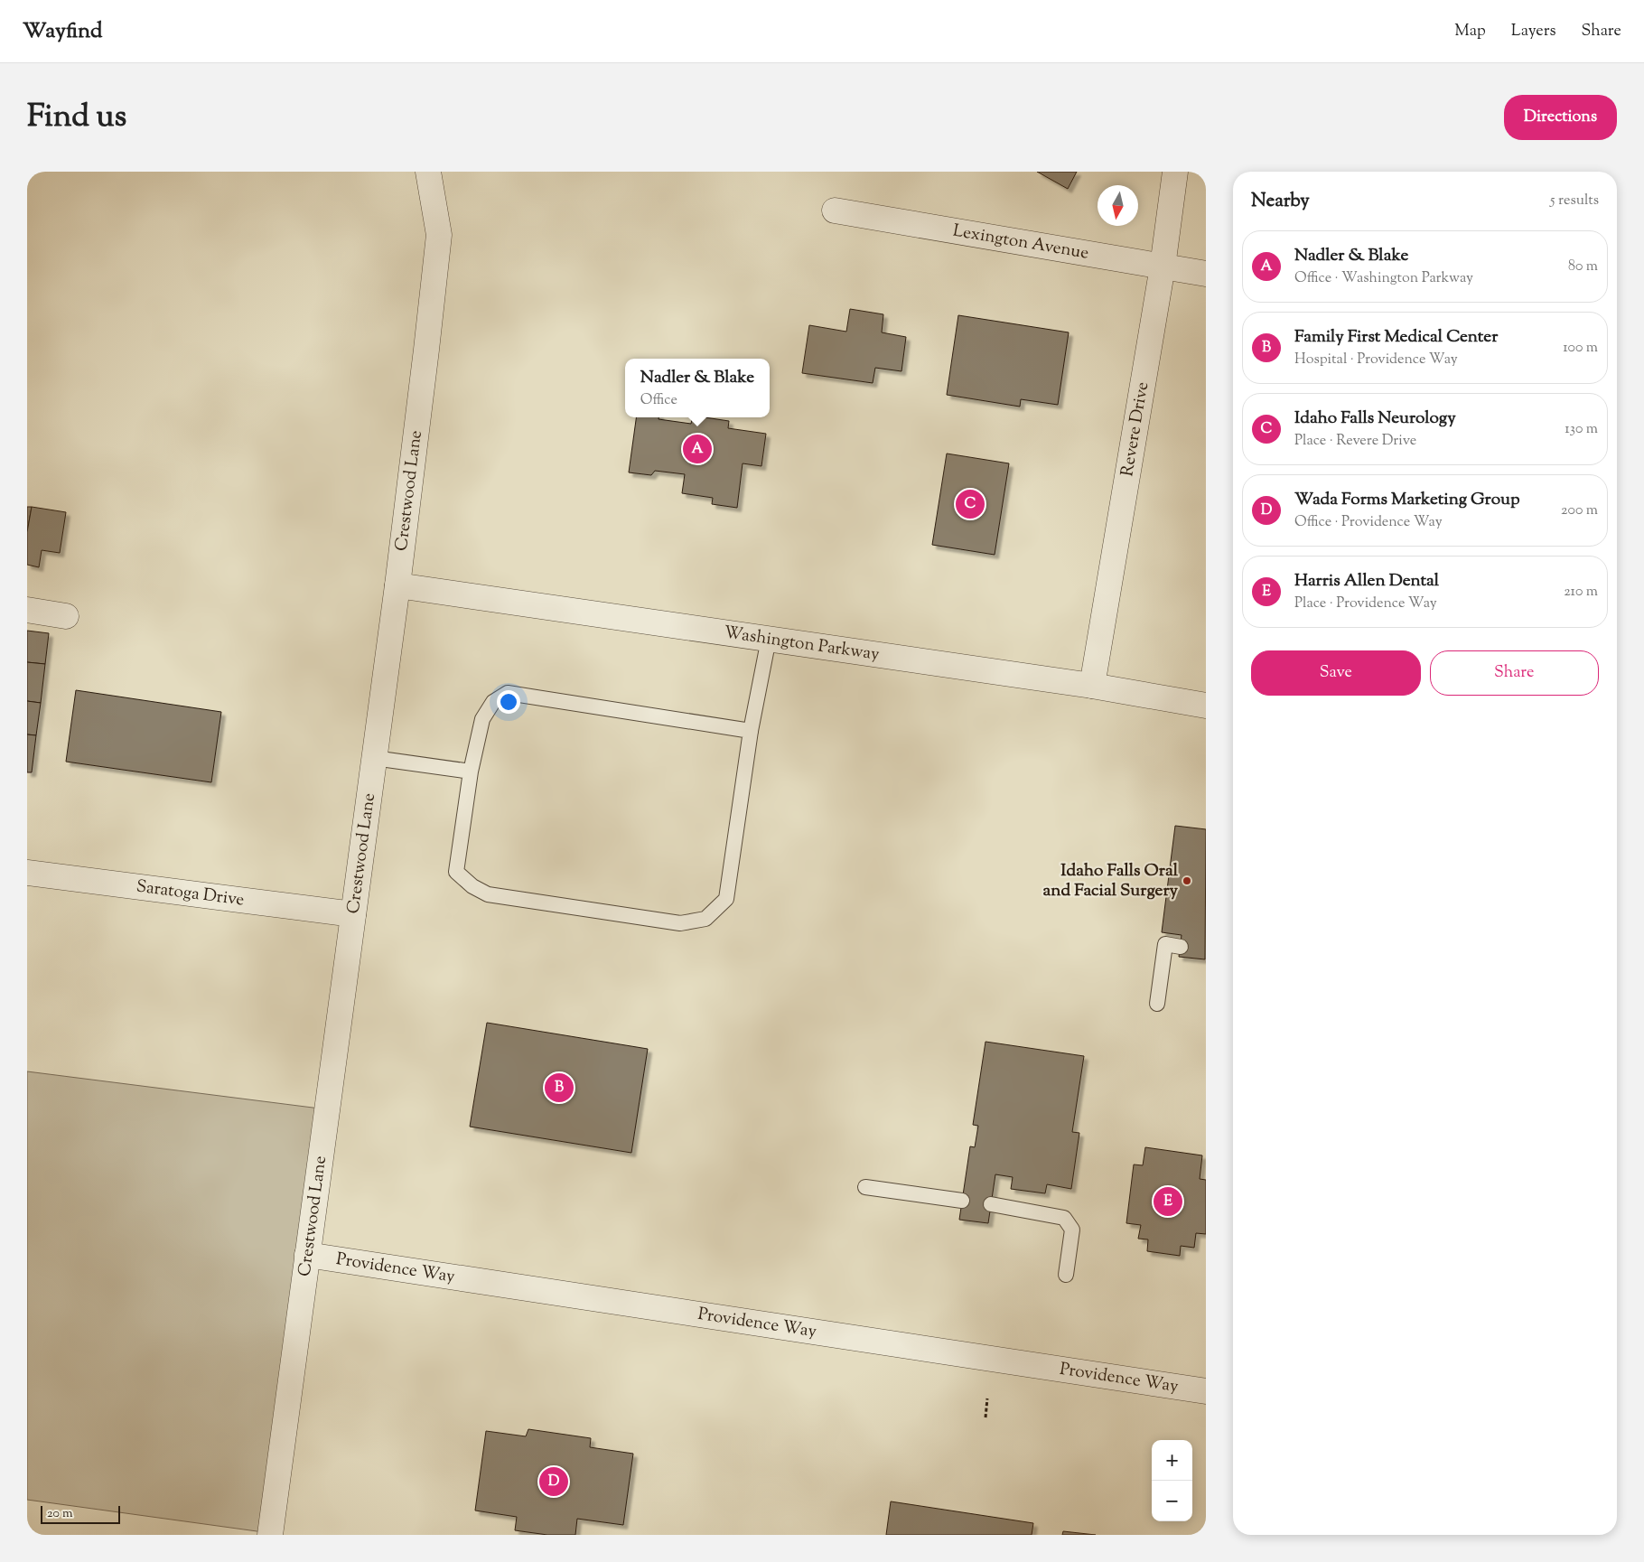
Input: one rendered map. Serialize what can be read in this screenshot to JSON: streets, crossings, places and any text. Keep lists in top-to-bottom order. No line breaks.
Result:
{"streets":{"street":["Lexington Avenue","Revere Drive","Crestwood Lane","Washington Parkway","Saratoga Drive","Providence Way"]},"crossings":[["Lexington Avenue","Revere Drive"],["Revere Drive","Washington Parkway"],["Crestwood Lane","Washington Parkway"],["Crestwood Lane","Saratoga Drive"],["Crestwood Lane","Providence Way"]],"places":["Idaho Falls Oral and Facial Surgery"],"scale_bar":"20 m","north":"bottom","page":{"header":"Wayfind","nav":["Map","Layers","Share"],"title":"Find us","buttons":["Directions",["Save","Share"]],"heading":["Nearby","5 results"],"list":[{"mark":"A","name":"Nadler & Blake","note":"Office · Washington Parkway","value":"80 m"},{"mark":"B","name":"Family First Medical Center","note":"Hospital · Providence Way","value":"100 m"},{"mark":"C","name":"Idaho Falls Neurology","note":"Place · Revere Drive","value":"130 m"},{"mark":"D","name":"Wada Forms Marketing Group","note":"Office · Providence Way","value":"200 m"},{"mark":"E","name":"Harris Allen Dental","note":"Place · Providence Way","value":"210 m"}],"popup":["Nadler & Blake","Office"],"pins":["A","C","B","E","D"],"map_buttons":["+","−"],"scale":"20 m"}}
